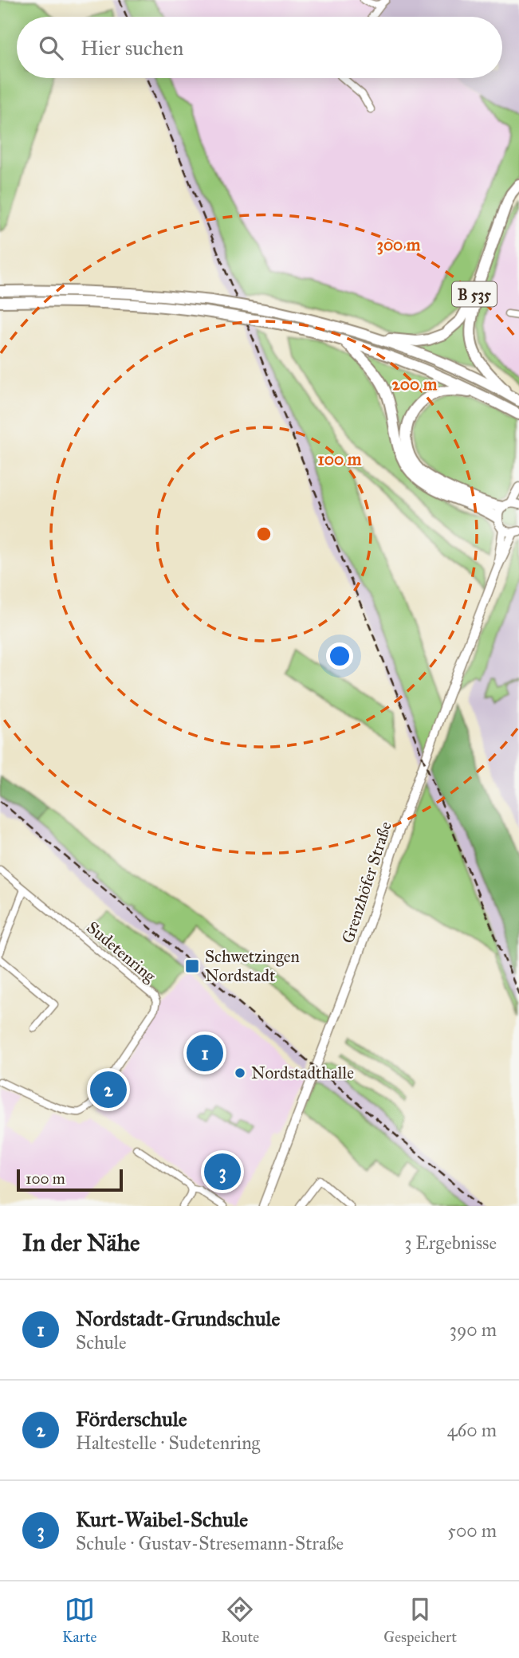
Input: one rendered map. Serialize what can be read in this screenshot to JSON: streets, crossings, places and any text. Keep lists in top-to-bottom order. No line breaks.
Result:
{"streets":{"highway":["B 535"],"street":["Grenzhöfer Straße","Sudetenring"]},"places":{"transit":["Schwetzingen Nordstadt"],"other":["Nordstadthalle"]},"scale_bar":"100 m","page":{"search":"Hier suchen","pins":["1","2","3"],"scale":"100 m","heading":["In der Nähe","3 Ergebnisse"],"list":[{"mark":"1","name":"Nordstadt-Grundschule","note":"Schule","value":"390 m"},{"mark":"2","name":"Förderschule","note":"Haltestelle · Sudetenring","value":"460 m"},{"mark":"3","name":"Kurt-Waibel-Schule","note":"Schule · Gustav-Stresemann-Straße","value":"500 m"}],"nav":["Karte","Route","Gespeichert"]},"rings":["300 m","200 m","100 m"]}
